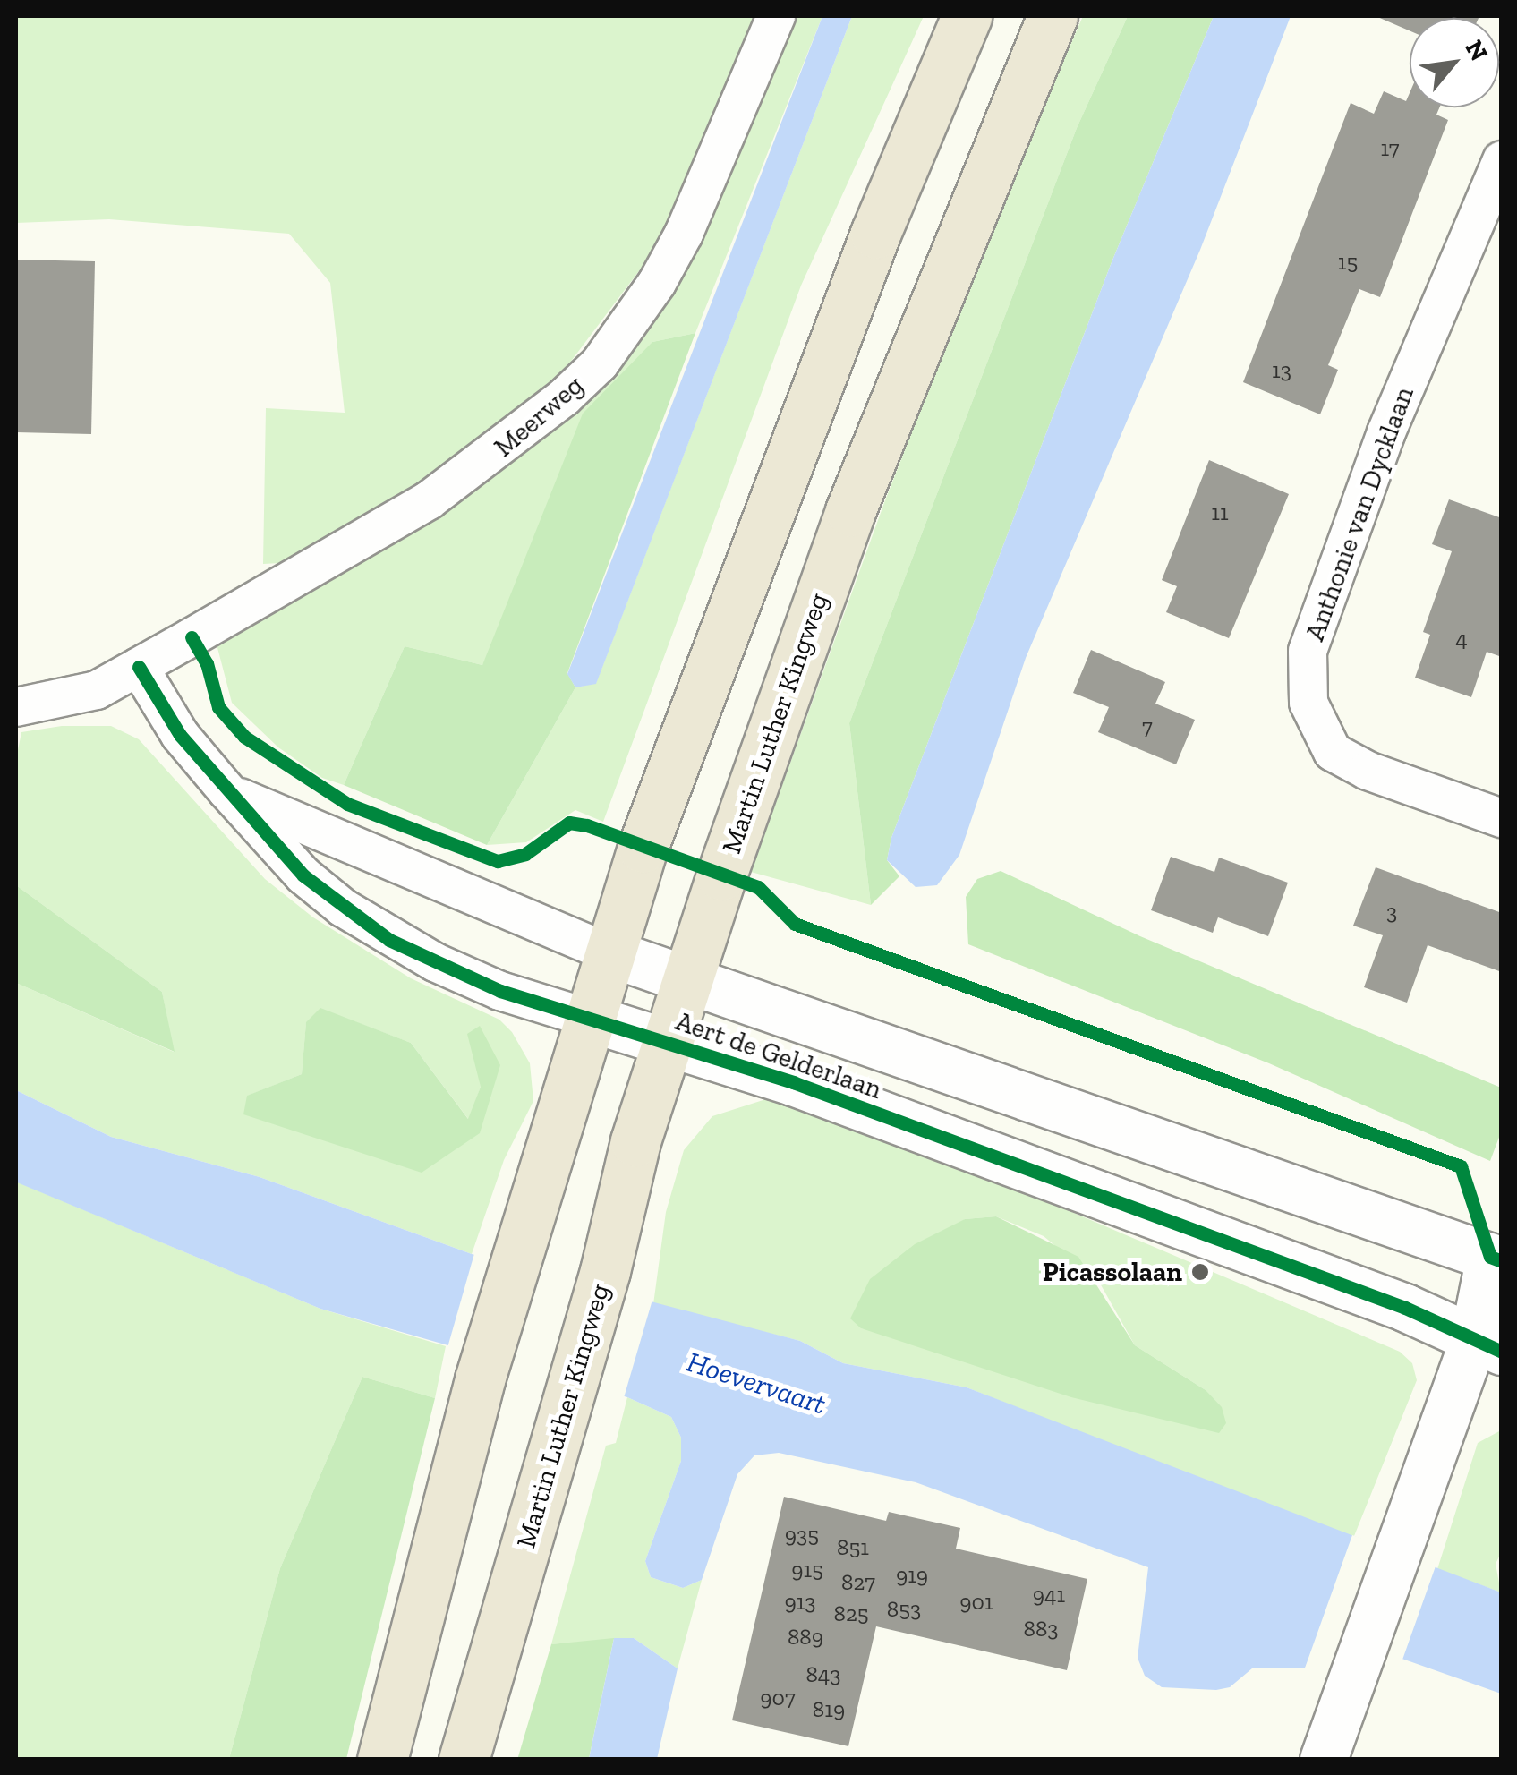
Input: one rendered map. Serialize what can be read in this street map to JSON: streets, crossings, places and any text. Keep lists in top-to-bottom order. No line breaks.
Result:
{"streets":{"highway":["Martin Luther Kingweg"],"street":["Meerweg","Anthonie van Dycklaan","Aert de Gelderlaan"]},"crossings":[["Meerweg","Aert de Gelderlaan"],["Martin Luther Kingweg","Aert de Gelderlaan"]],"water":["Hoevervaart"],"places":["Picassolaan"],"house_numbers":["17","15","13","11","4","7","3","935","851","915","919","827","941","913","901","853","825","883","889","843","907","819"],"north":"top right"}
